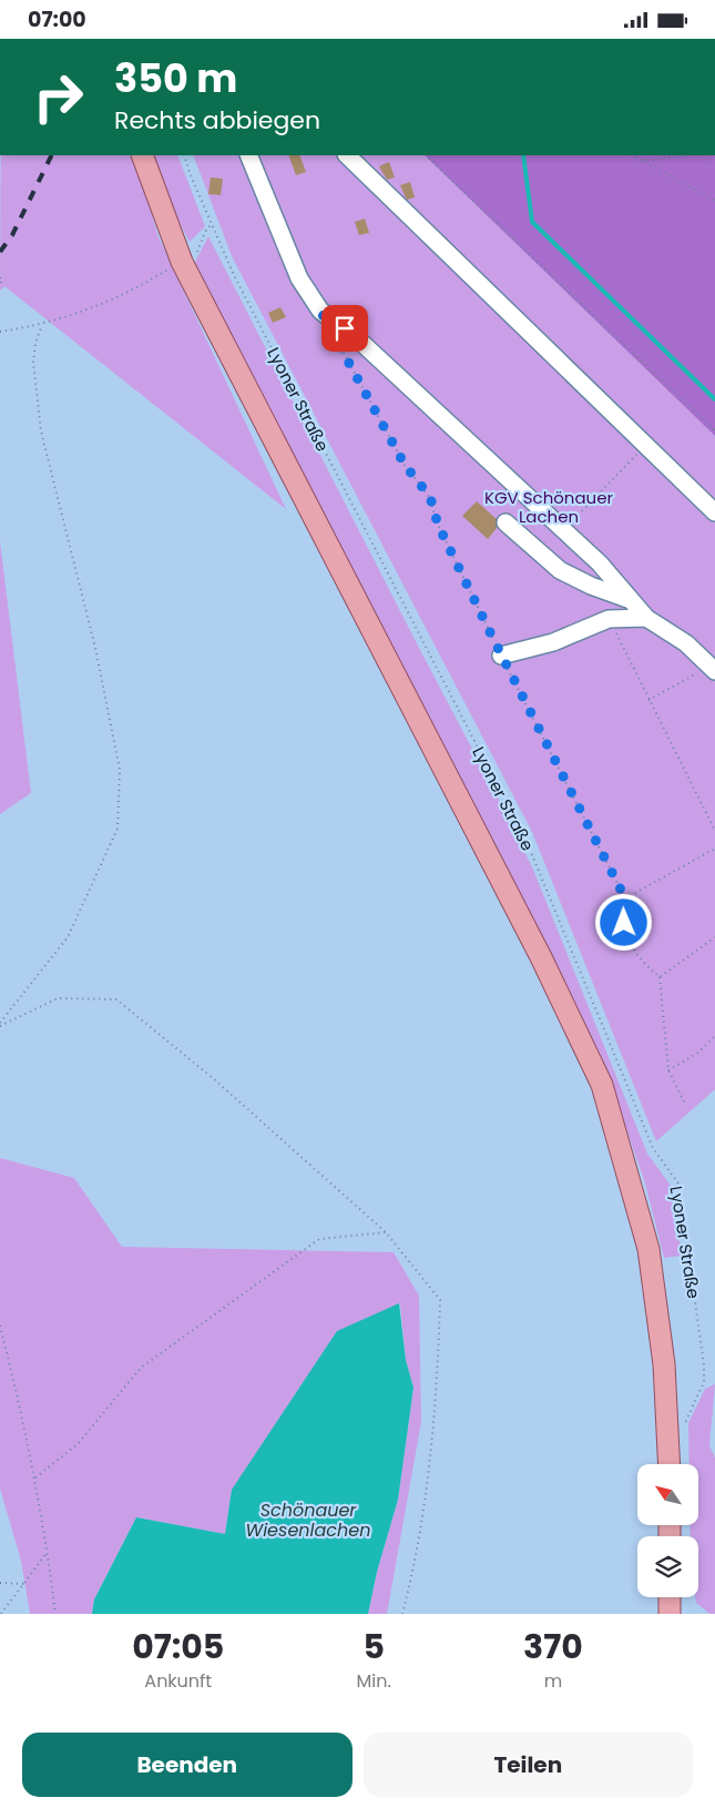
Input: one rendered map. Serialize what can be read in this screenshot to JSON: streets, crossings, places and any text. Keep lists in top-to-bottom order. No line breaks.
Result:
{"streets":{"path":["Lyoner Straße"]},"water":["Schönauer Wiesenlachen"],"parks":["KGV Schönauer Lachen"],"north":"top left","page":{"status":"07:00","turn":["350 m","Rechts abbiegen"],"eta":["07:05","Ankunft","5","Min.","370","m"],"buttons":["Beenden","Teilen"]}}
